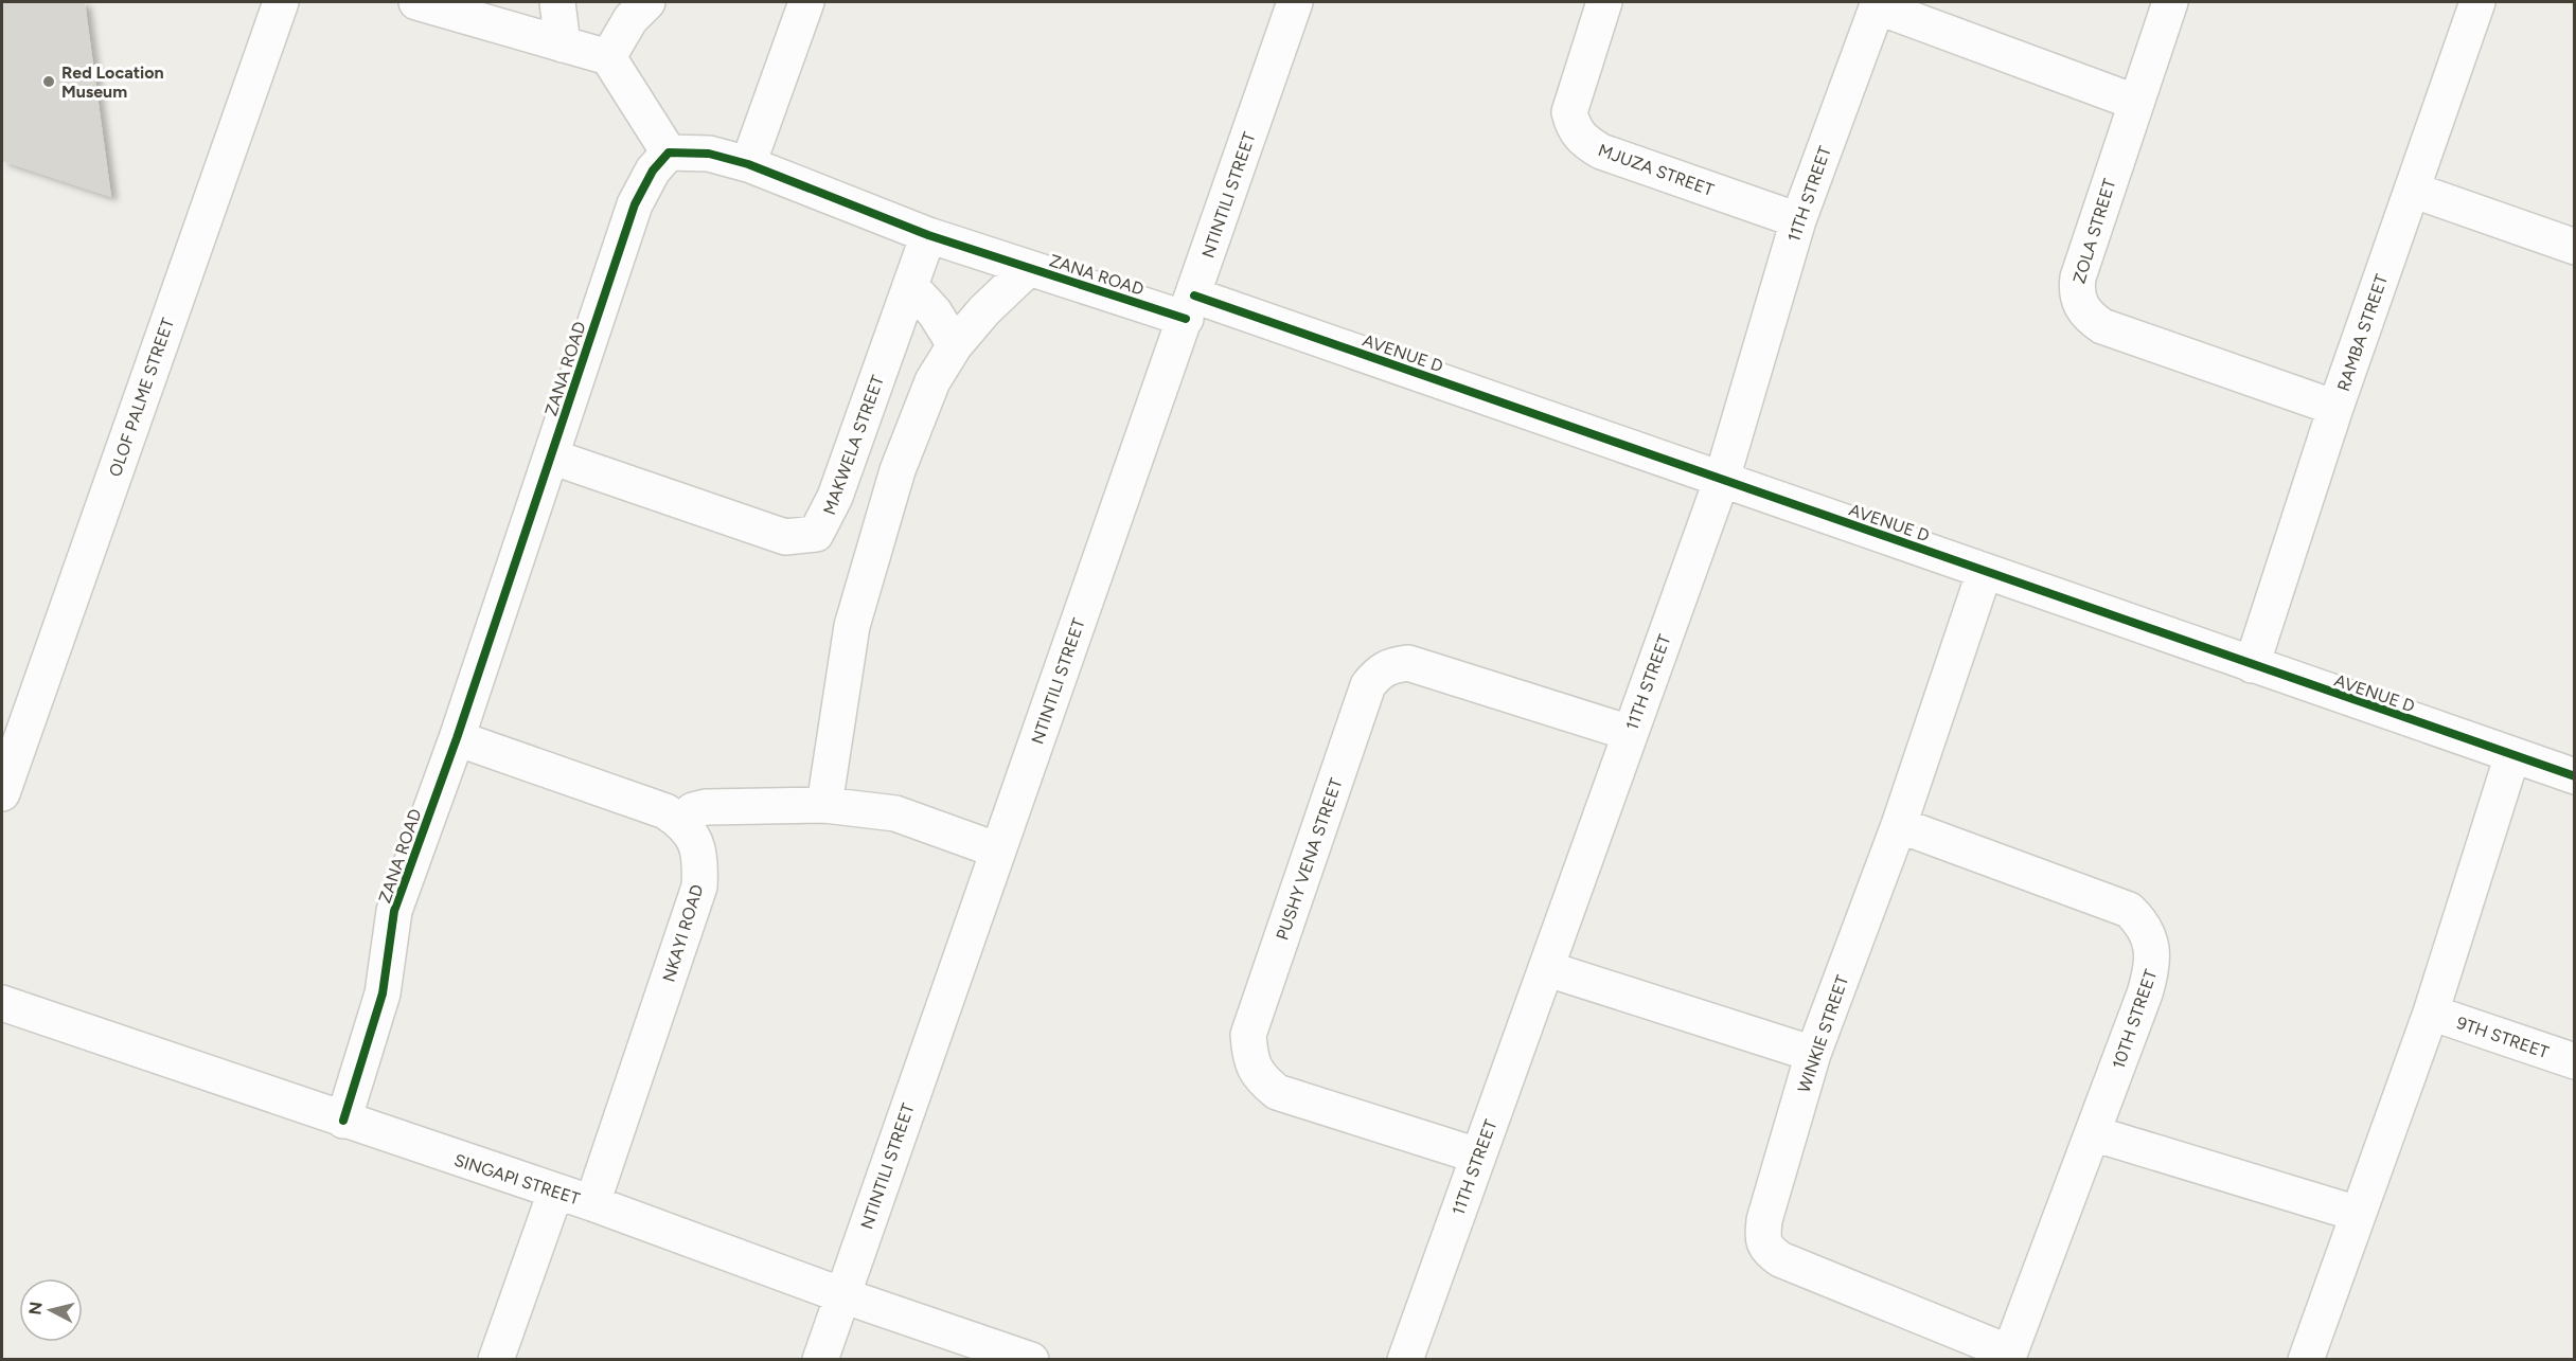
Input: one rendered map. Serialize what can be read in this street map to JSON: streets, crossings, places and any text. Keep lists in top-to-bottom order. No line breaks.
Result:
{"streets":{"street":["MJUZA STREET","11TH STREET","NTINTILI STREET","ZOLA STREET","ZANA ROAD","RAMBA STREET","AVENUE D","OLOF PALME STREET","MAKWELA STREET","PUSHY VENA STREET","NKAYI ROAD","10TH STREET","WINKIE STREET","9TH STREET","SINGAPI STREET"]},"crossings":[["MJUZA STREET","11TH STREET"],["11TH STREET","AVENUE D"],["11TH STREET","PUSHY VENA STREET"],["NTINTILI STREET","ZANA ROAD"],["NTINTILI STREET","AVENUE D"],["NTINTILI STREET","SINGAPI STREET"],["ZOLA STREET","RAMBA STREET"],["ZANA ROAD","AVENUE D"],["ZANA ROAD","MAKWELA STREET"],["ZANA ROAD","NKAYI ROAD"],["ZANA ROAD","SINGAPI STREET"],["RAMBA STREET","AVENUE D"],["AVENUE D","WINKIE STREET"],["NKAYI ROAD","SINGAPI STREET"],["10TH STREET","WINKIE STREET"]],"places":["Red Location Museum"],"north":"left"}
